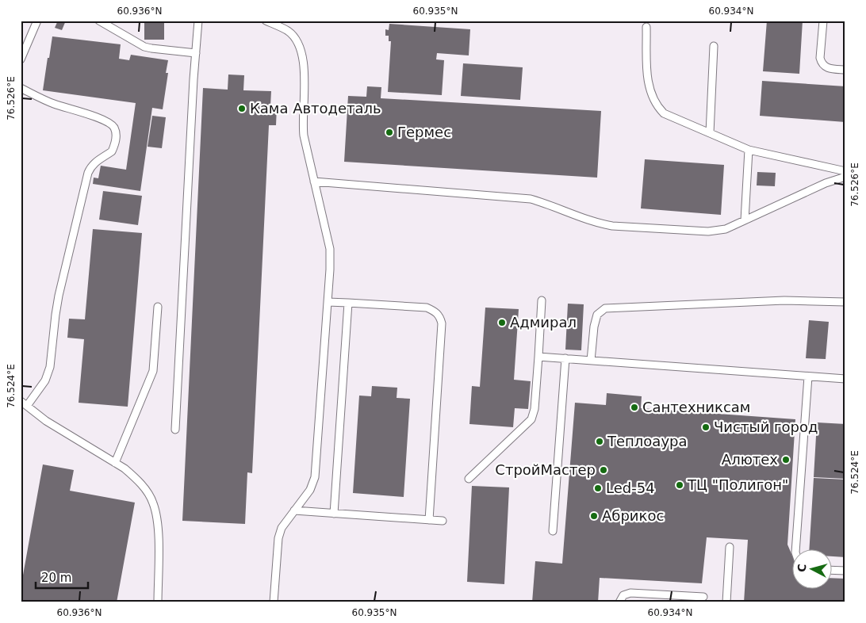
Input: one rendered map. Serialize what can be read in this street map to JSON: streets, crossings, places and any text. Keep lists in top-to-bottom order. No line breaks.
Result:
{"places":["Кама Автодеталь","Гермес","Адмирал","Сантехниксам","Чистый город","Теплоаура","Алютех","СтройМастер","ТЦ \"Полигон\"","Led-54","Абрикос"],"scale_bar":"20 m","north":"left","coordinates":["60.936°N","60.935°N","60.934°N","76.526°E","76.524°E"]}
